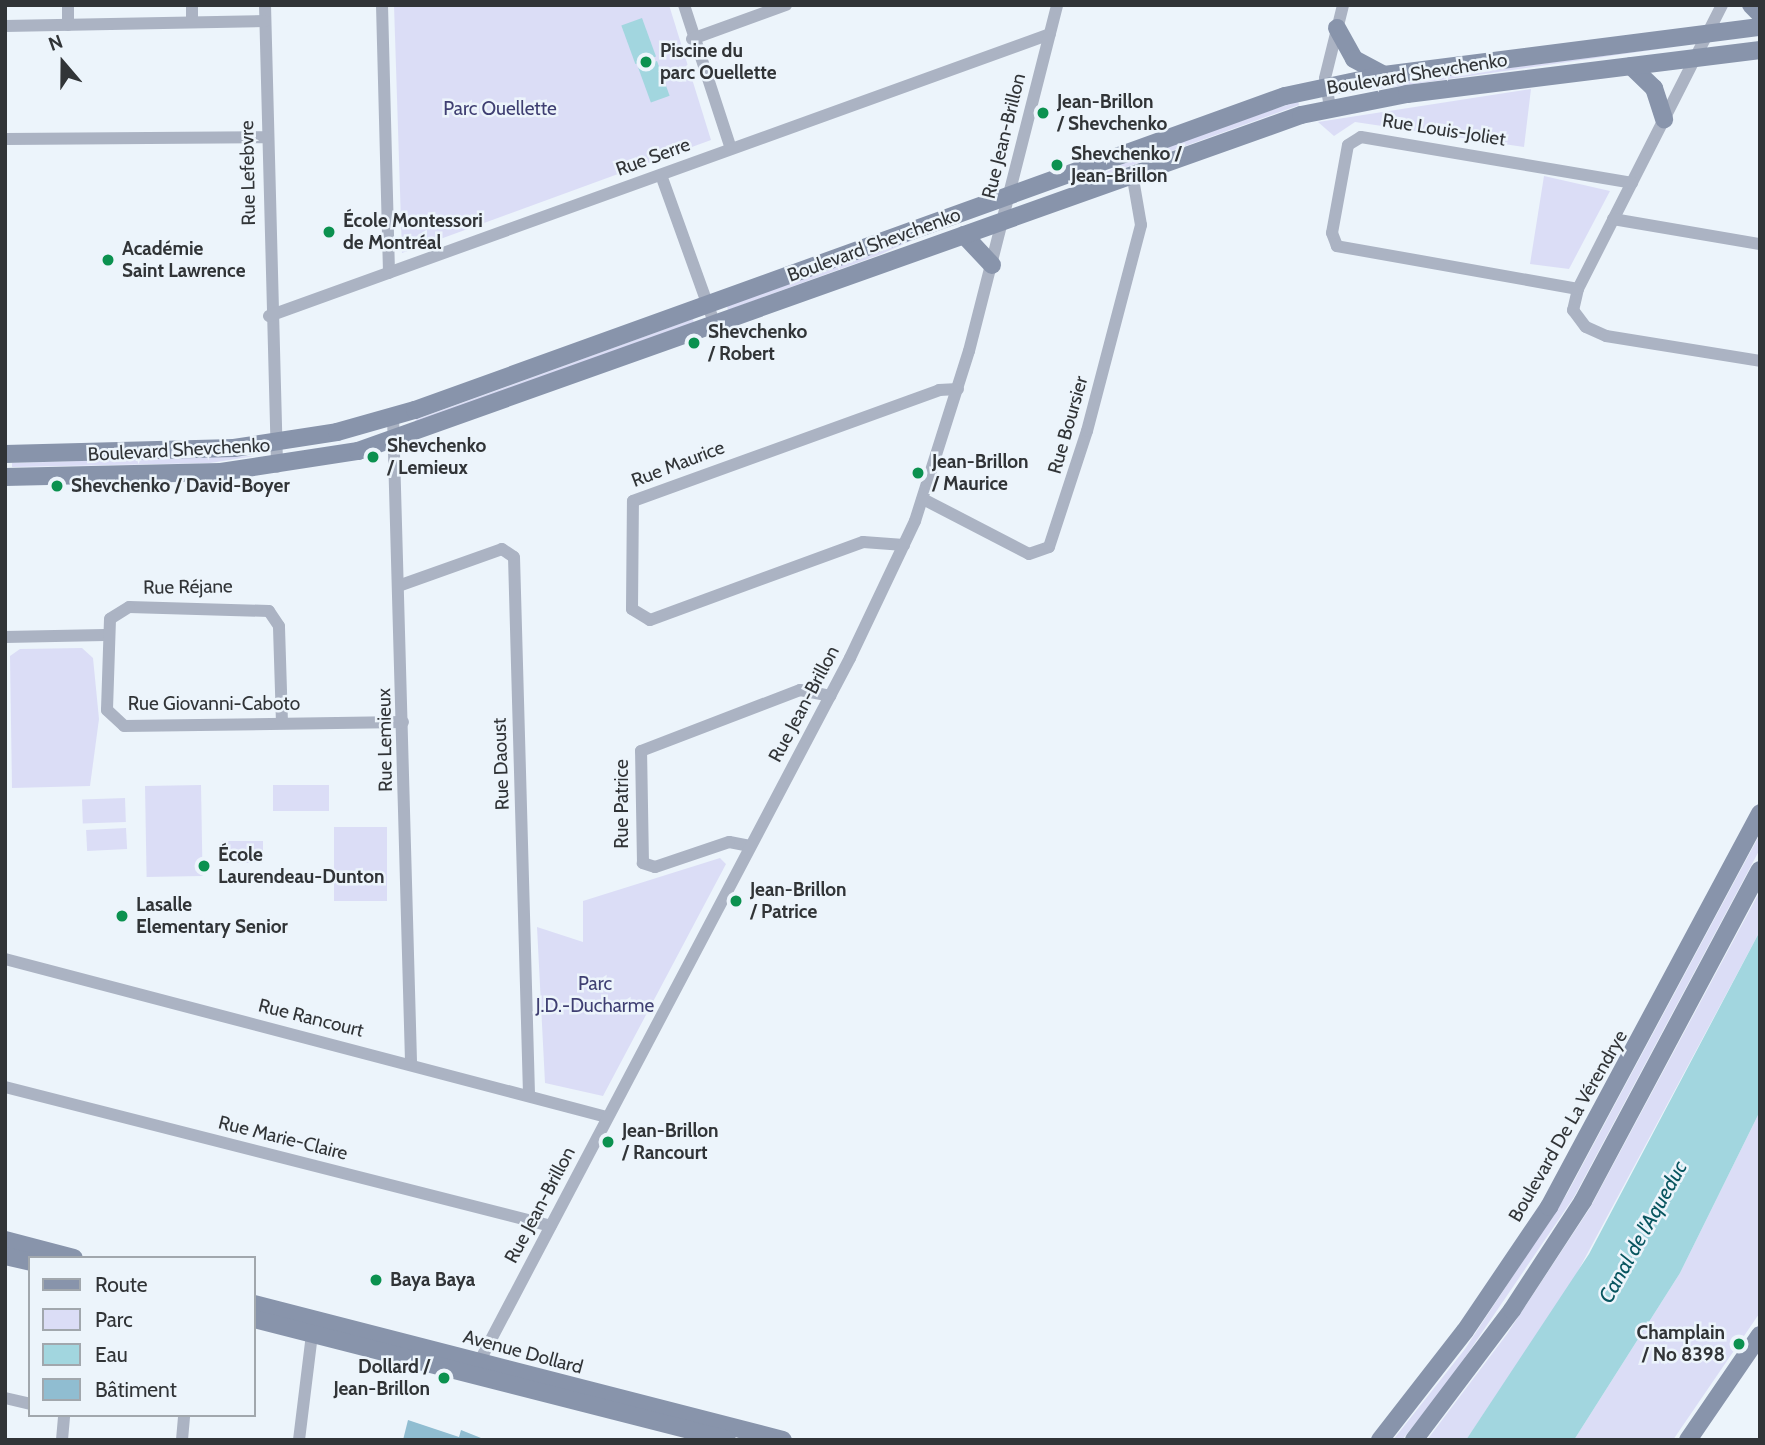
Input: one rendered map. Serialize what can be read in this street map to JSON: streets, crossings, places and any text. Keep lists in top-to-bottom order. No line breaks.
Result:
{"streets":{"street":["Boulevard Shevchenko","Rue Louis-Joliet","Rue Jean-Brillon","Rue Serre","Rue Lefebvre","Rue Boursier","Rue Maurice","Rue Réjane","Rue Giovanni-Caboto","Rue Lemieux","Rue Daoust","Rue Patrice","Rue Rancourt","Boulevard De La Vérendrye","Rue Marie-Claire","Avenue Dollard"]},"crossings":[["Boulevard Shevchenko","Rue Jean-Brillon"],["Boulevard Shevchenko","Rue Lefebvre"],["Boulevard Shevchenko","Rue Boursier"],["Boulevard Shevchenko","Rue Lemieux"],["Rue Jean-Brillon","Rue Serre"],["Rue Jean-Brillon","Rue Boursier"],["Rue Jean-Brillon","Rue Maurice"],["Rue Jean-Brillon","Rue Patrice"],["Rue Jean-Brillon","Rue Rancourt"],["Rue Jean-Brillon","Rue Marie-Claire"],["Rue Jean-Brillon","Avenue Dollard"],["Rue Serre","Rue Lefebvre"],["Rue Réjane","Rue Giovanni-Caboto"],["Rue Giovanni-Caboto","Rue Lemieux"],["Rue Lemieux","Rue Daoust"],["Rue Lemieux","Rue Rancourt"],["Rue Daoust","Rue Rancourt"]],"water":["Canal de l'Aqueduc"],"parks":["Parc Ouellette","Parc J.D.-Ducharme"],"places":["Piscine du parc Ouellette","Jean-Brillon / Shevchenko","Shevchenko / Jean-Brillon","École Montessori de Montréal","Académie Saint Lawrence","Shevchenko / Robert","Shevchenko / Lemieux","Jean-Brillon / Maurice","Shevchenko / David-Boyer","École Laurendeau-Dunton","Jean-Brillon / Patrice","Lasalle Elementary Senior","Jean-Brillon / Rancourt","Baya Baya","Champlain / No 8398","Dollard / Jean-Brillon"],"legend":["Route","Parc","Eau","Bâtiment"],"north":"top"}
